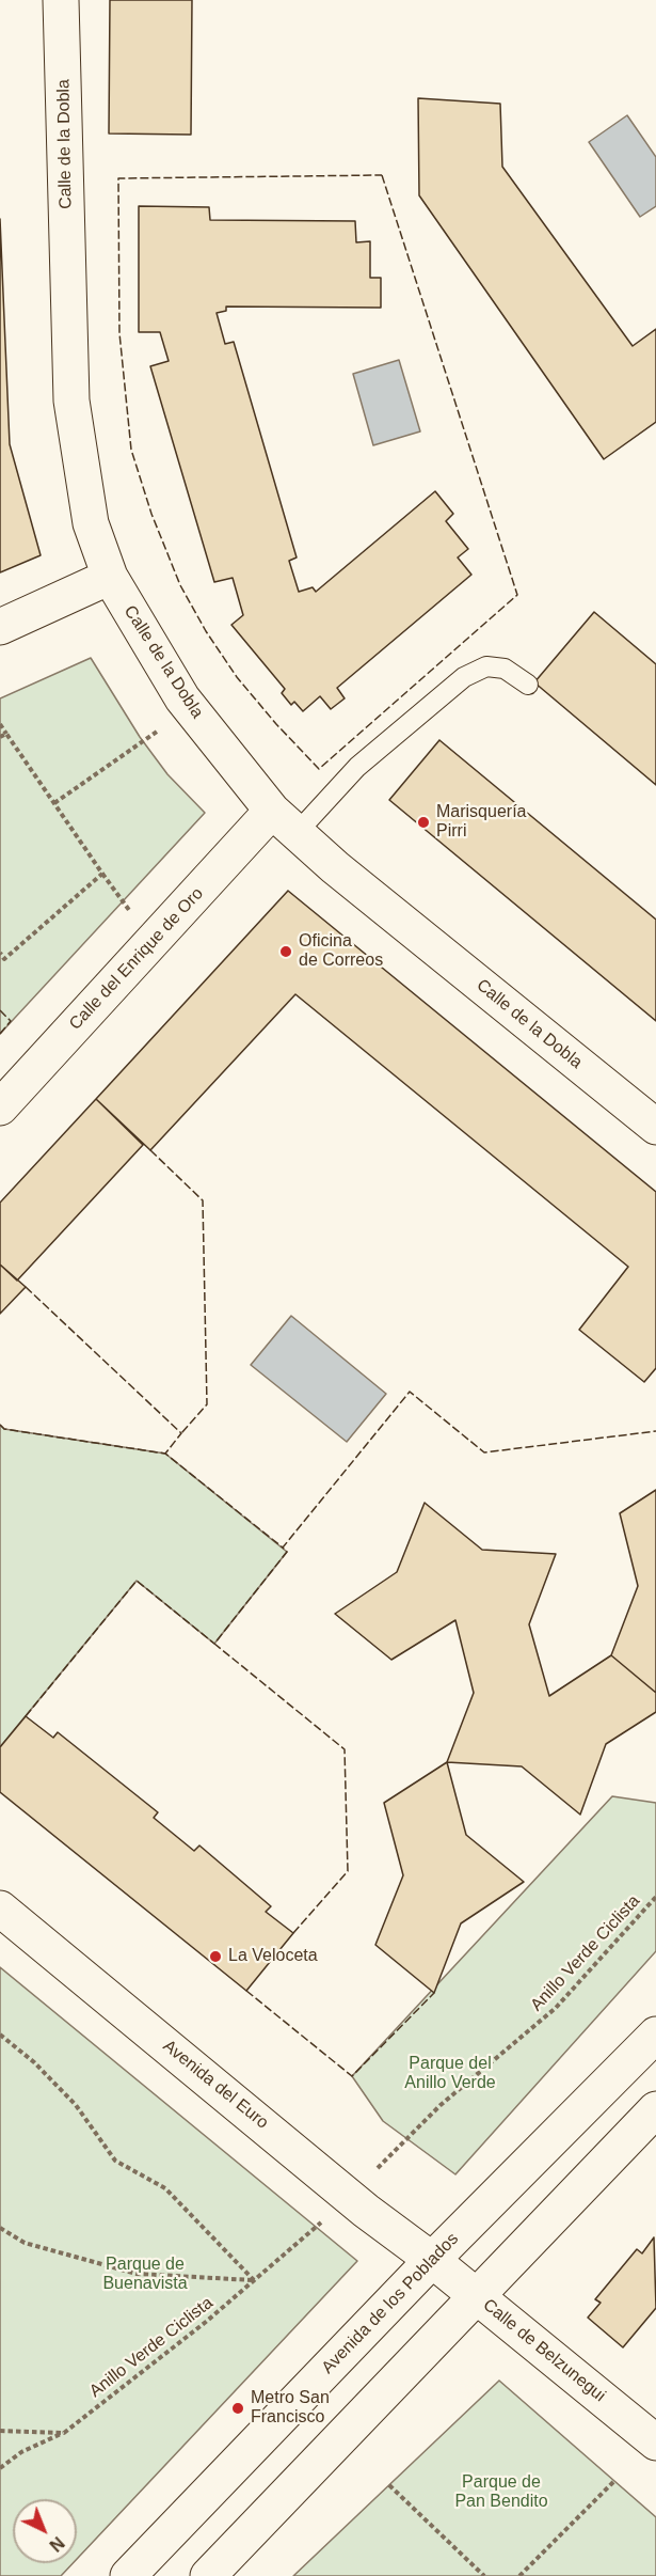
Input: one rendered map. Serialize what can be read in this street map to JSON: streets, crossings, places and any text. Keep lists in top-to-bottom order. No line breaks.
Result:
{"streets":{"street":["Calle de la Dobla","Calle del Enrique de Oro","Avenida del Euro","Avenida de los Poblados","Calle de Belzunegui"],"path":["Anillo Verde Ciclista"]},"crossings":[["Calle de la Dobla","Calle del Enrique de Oro"],["Avenida del Euro","Avenida de los Poblados"],["Avenida del Euro","Calle de Belzunegui"],["Avenida de los Poblados","Calle de Belzunegui"]],"parks":["Parque del Anillo Verde","Parque de Buenavista","Parque de Pan Bendito"],"places":["Marisquería Pirri","Oficina de Correos","La Veloceta","Metro San Francisco"],"north":"bottom right"}
